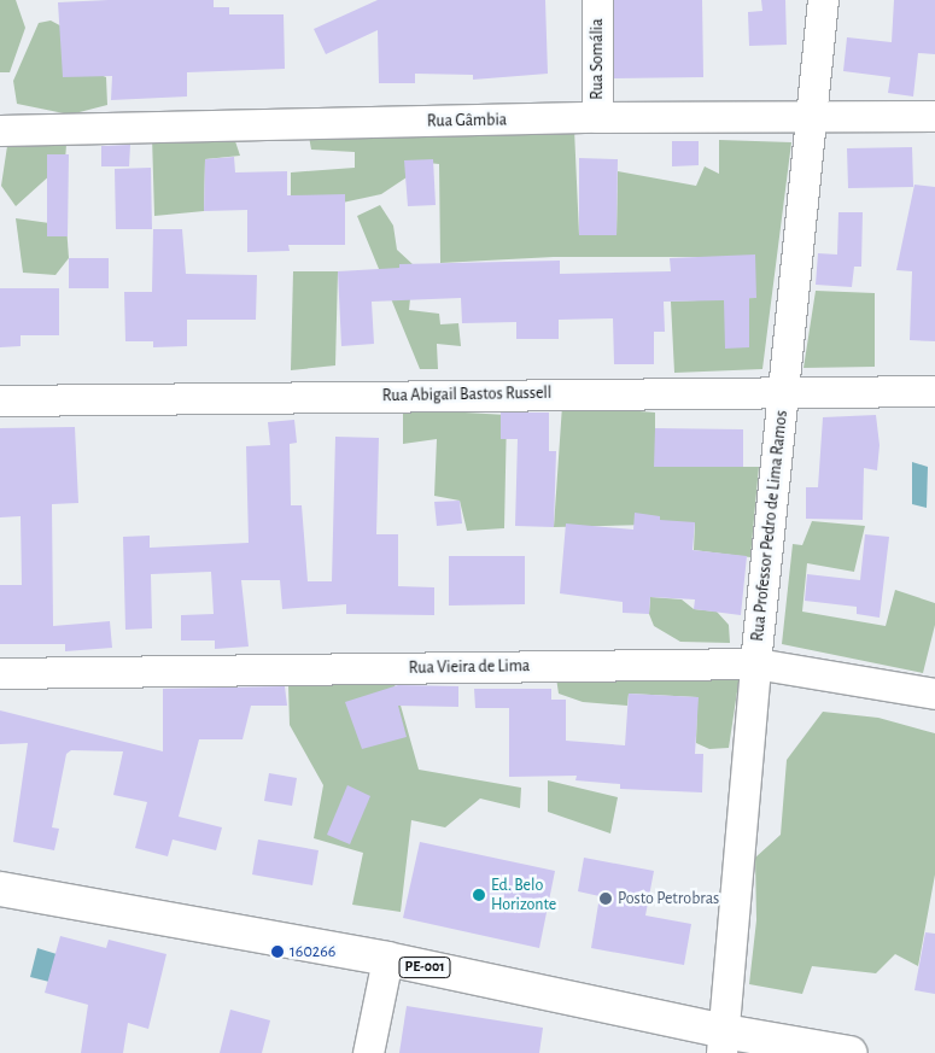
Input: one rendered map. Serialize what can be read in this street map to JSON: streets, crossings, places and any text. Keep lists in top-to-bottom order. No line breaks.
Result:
{"streets":{"main road":["PE-001"],"street":["Rua Somália","Rua Gâmbia","Rua Abigail Bastos Russell","Rua Professor Pedro de Lima Ramos","Rua Vieira de Lima"]},"crossings":[["Rua Somália","Rua Gâmbia"],["Rua Gâmbia","Rua Professor Pedro de Lima Ramos"],["Rua Abigail Bastos Russell","Rua Professor Pedro de Lima Ramos"],["Rua Professor Pedro de Lima Ramos","Rua Vieira de Lima"],["Rua Professor Pedro de Lima Ramos","PE-001"]],"places":["Ed. Belo Horizonte","Posto Petrobras","160266"]}
